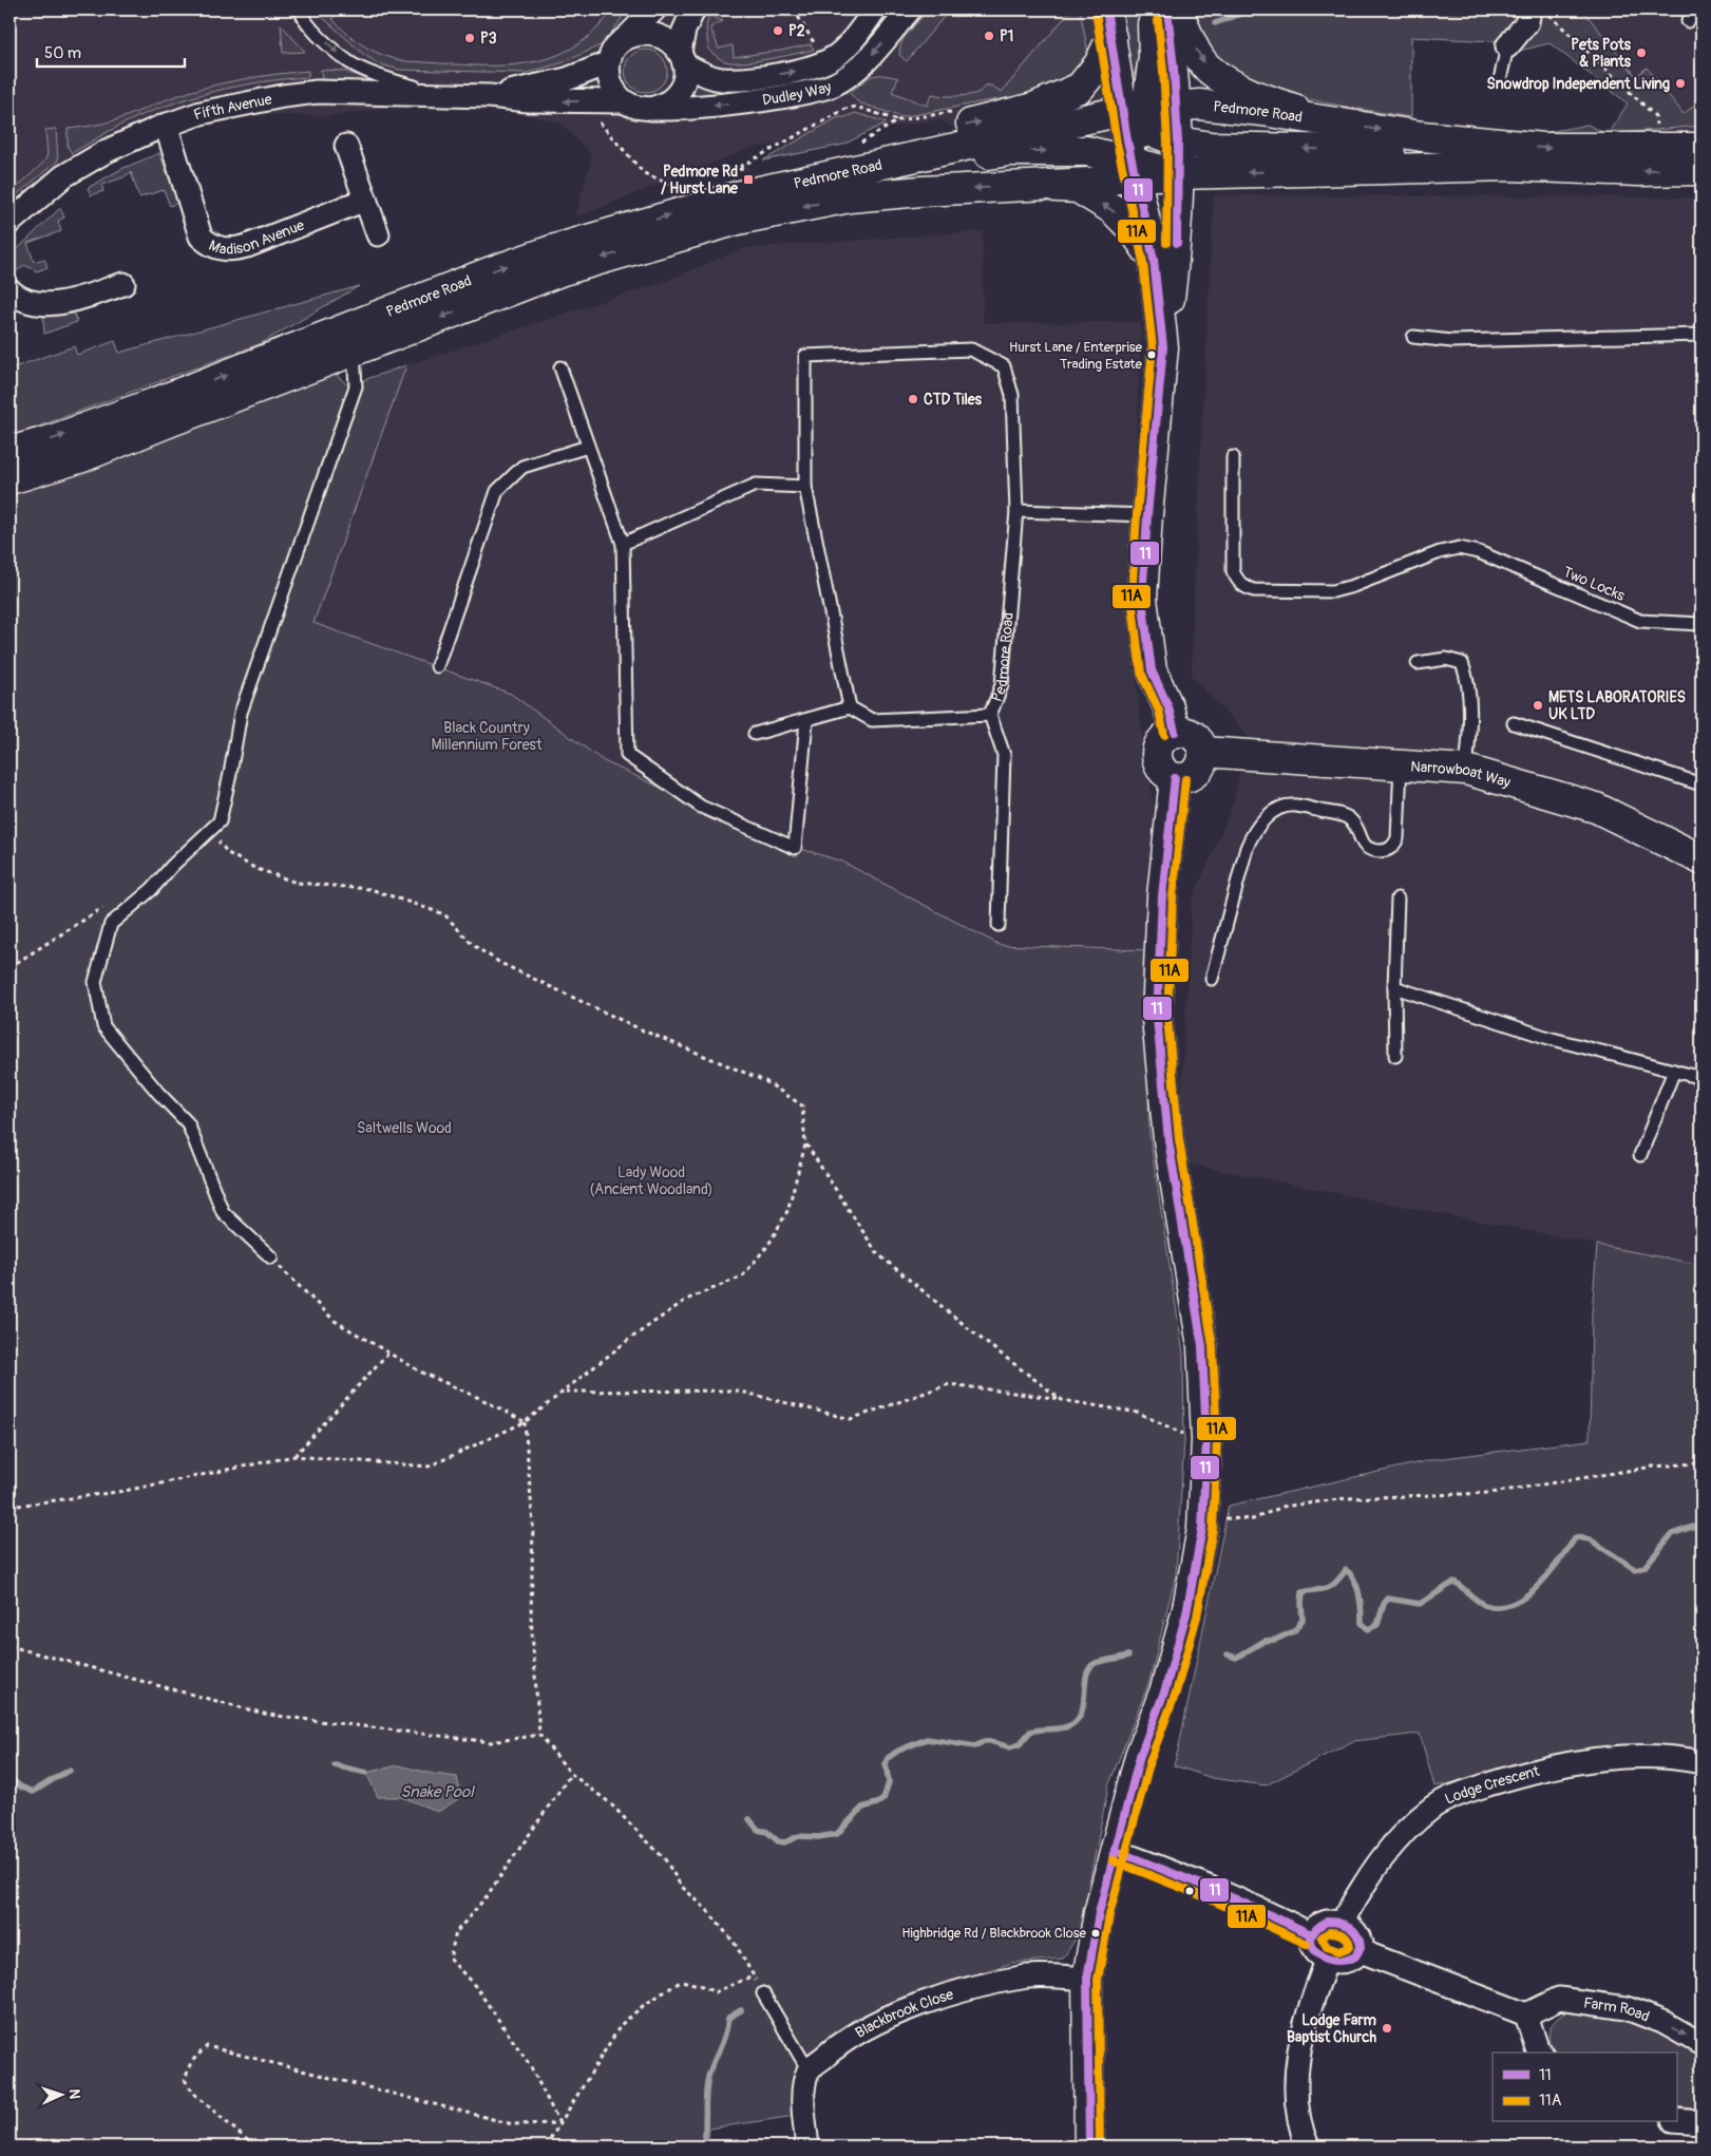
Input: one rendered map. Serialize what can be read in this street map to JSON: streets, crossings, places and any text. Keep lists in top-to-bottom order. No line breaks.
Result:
{"streets":{"main road":["Pedmore Road","Narrowboat Way"],"street":["Dudley Way","Fifth Avenue","Madison Avenue","Lodge Crescent","Farm Road","Blackbrook Close"],"lane":["Two Locks"]},"crossings":[["Dudley Way","Fifth Avenue"],["Fifth Avenue","Madison Avenue"]],"one_way":["Farm Road"],"water":["Snake Pool"],"parks":["Black Country Millennium Forest","Saltwells Wood","Lady Wood (Ancient Woodland)"],"places":{"other":["P2","P1","P3","Pets Pots & Plants","Snowdrop Independent Living","Hurst Lane / Enterprise Trading Estate","CTD Tiles","METS LABORATORIES UK LTD","Highbridge Rd / Blackbrook Close","Lodge Farm Baptist Church"],"transit":["Pedmore Rd / Hurst Lane"]},"lines":["transit line 11","transit line 11A"],"legend":["11","11A"],"scale_bar":"50 m","north":"right"}
